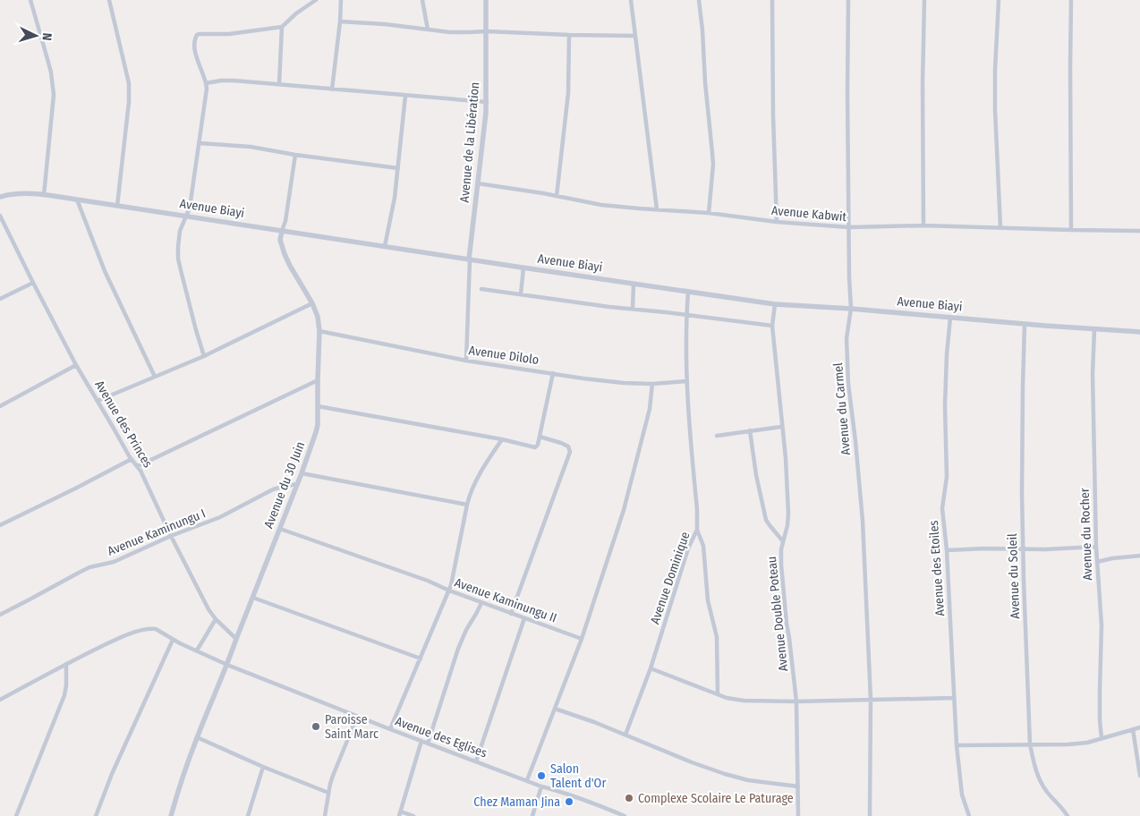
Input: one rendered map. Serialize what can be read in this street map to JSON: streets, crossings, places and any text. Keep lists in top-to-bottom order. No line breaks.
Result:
{"streets":{"street":["Avenue de la Libération","Avenue Biayi","Avenue Kabwit","Avenue Dilolo","Avenue du Carmel","Avenue des Princes","Avenue du 30 Juin","Avenue Kaminungu I","Avenue du Rocher","Avenue des Etoiles","Avenue du Soleil","Avenue Dominique","Avenue Kaminungu II","Avenue Double Poteau","Avenue des Eglises"]},"crossings":[["Avenue de la Libération","Avenue Biayi"],["Avenue de la Libération","Avenue Kabwit"],["Avenue Biayi","Avenue du Carmel"],["Avenue Biayi","Avenue du 30 Juin"],["Avenue Biayi","Avenue du Rocher"],["Avenue Biayi","Avenue des Etoiles"],["Avenue Biayi","Avenue du Soleil"],["Avenue Biayi","Avenue Dominique"],["Avenue Biayi","Avenue Double Poteau"],["Avenue Kabwit","Avenue du Carmel"],["Avenue Dilolo","Avenue du 30 Juin"],["Avenue Dilolo","Avenue Dominique"],["Avenue des Princes","Avenue du 30 Juin"],["Avenue des Princes","Avenue Kaminungu I"],["Avenue du 30 Juin","Avenue Kaminungu I"],["Avenue du 30 Juin","Avenue Kaminungu II"],["Avenue du 30 Juin","Avenue des Eglises"]],"places":["Paroisse Saint Marc","Salon Talent d'Or","Complexe Scolaire Le Paturage","Chez Maman Jina"],"north":"right"}
